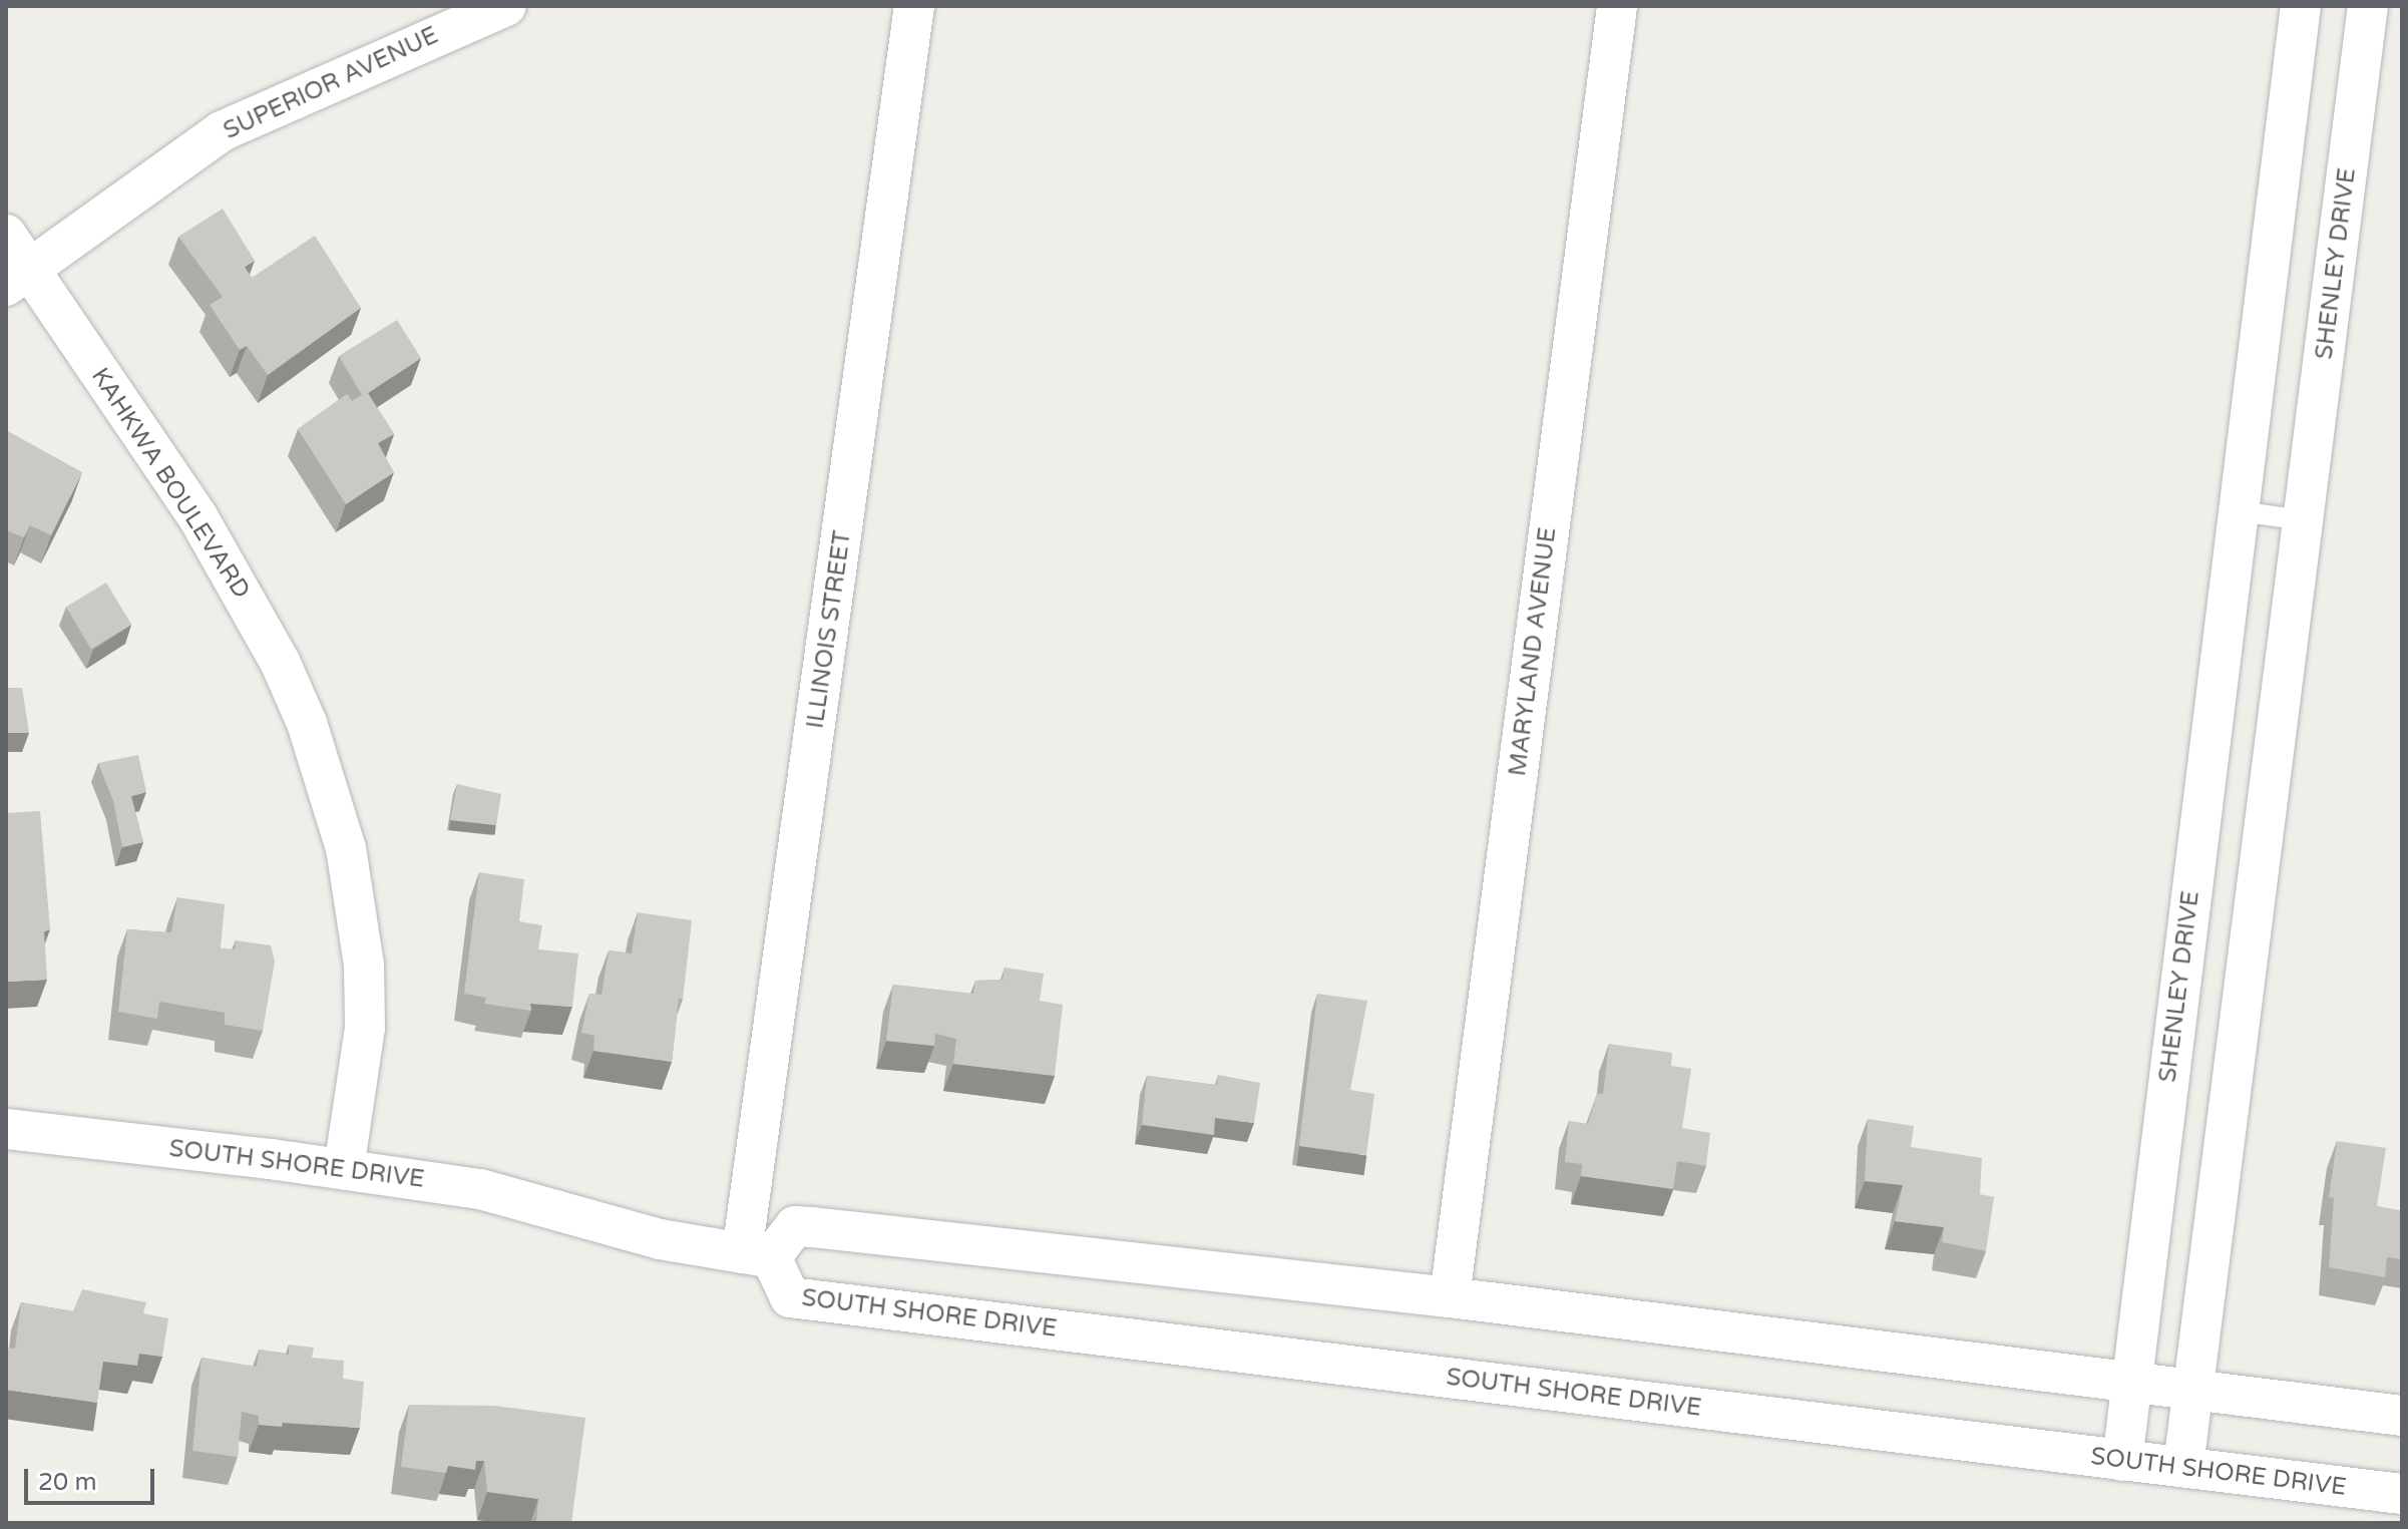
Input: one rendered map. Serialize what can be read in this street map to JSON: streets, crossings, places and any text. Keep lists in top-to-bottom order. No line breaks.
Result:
{"streets":{"street":["SUPERIOR AVENUE","SHENLEY DRIVE","KAHKWA BOULEVARD","ILLINOIS STREET","MARYLAND AVENUE","SOUTH SHORE DRIVE"]},"crossings":[["SUPERIOR AVENUE","KAHKWA BOULEVARD"],["SHENLEY DRIVE","SOUTH SHORE DRIVE"],["KAHKWA BOULEVARD","SOUTH SHORE DRIVE"],["ILLINOIS STREET","SOUTH SHORE DRIVE"]],"scale_bar":"20 m"}
